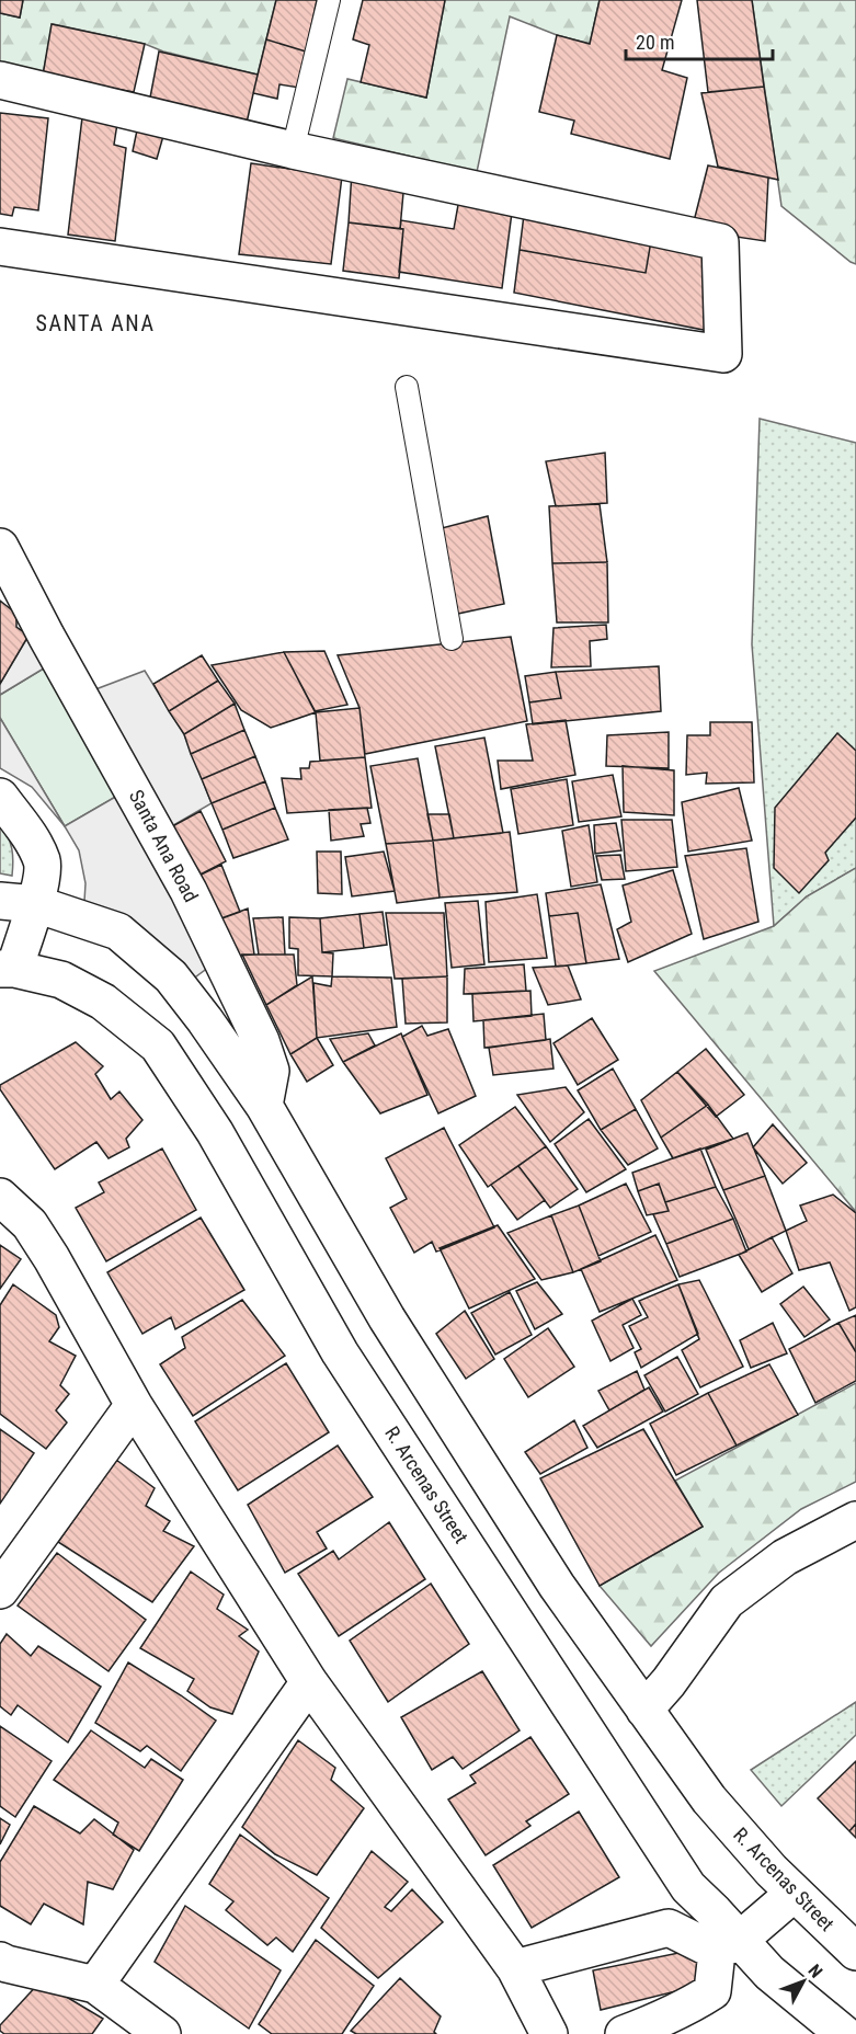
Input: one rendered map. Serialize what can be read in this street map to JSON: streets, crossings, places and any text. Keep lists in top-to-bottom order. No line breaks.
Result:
{"streets":{"street":["Santa Ana Road","R. Arcenas Street"]},"crossings":[["Santa Ana Road","R. Arcenas Street"]],"districts":["SANTA ANA"],"scale_bar":"20 m","north":"top right"}
